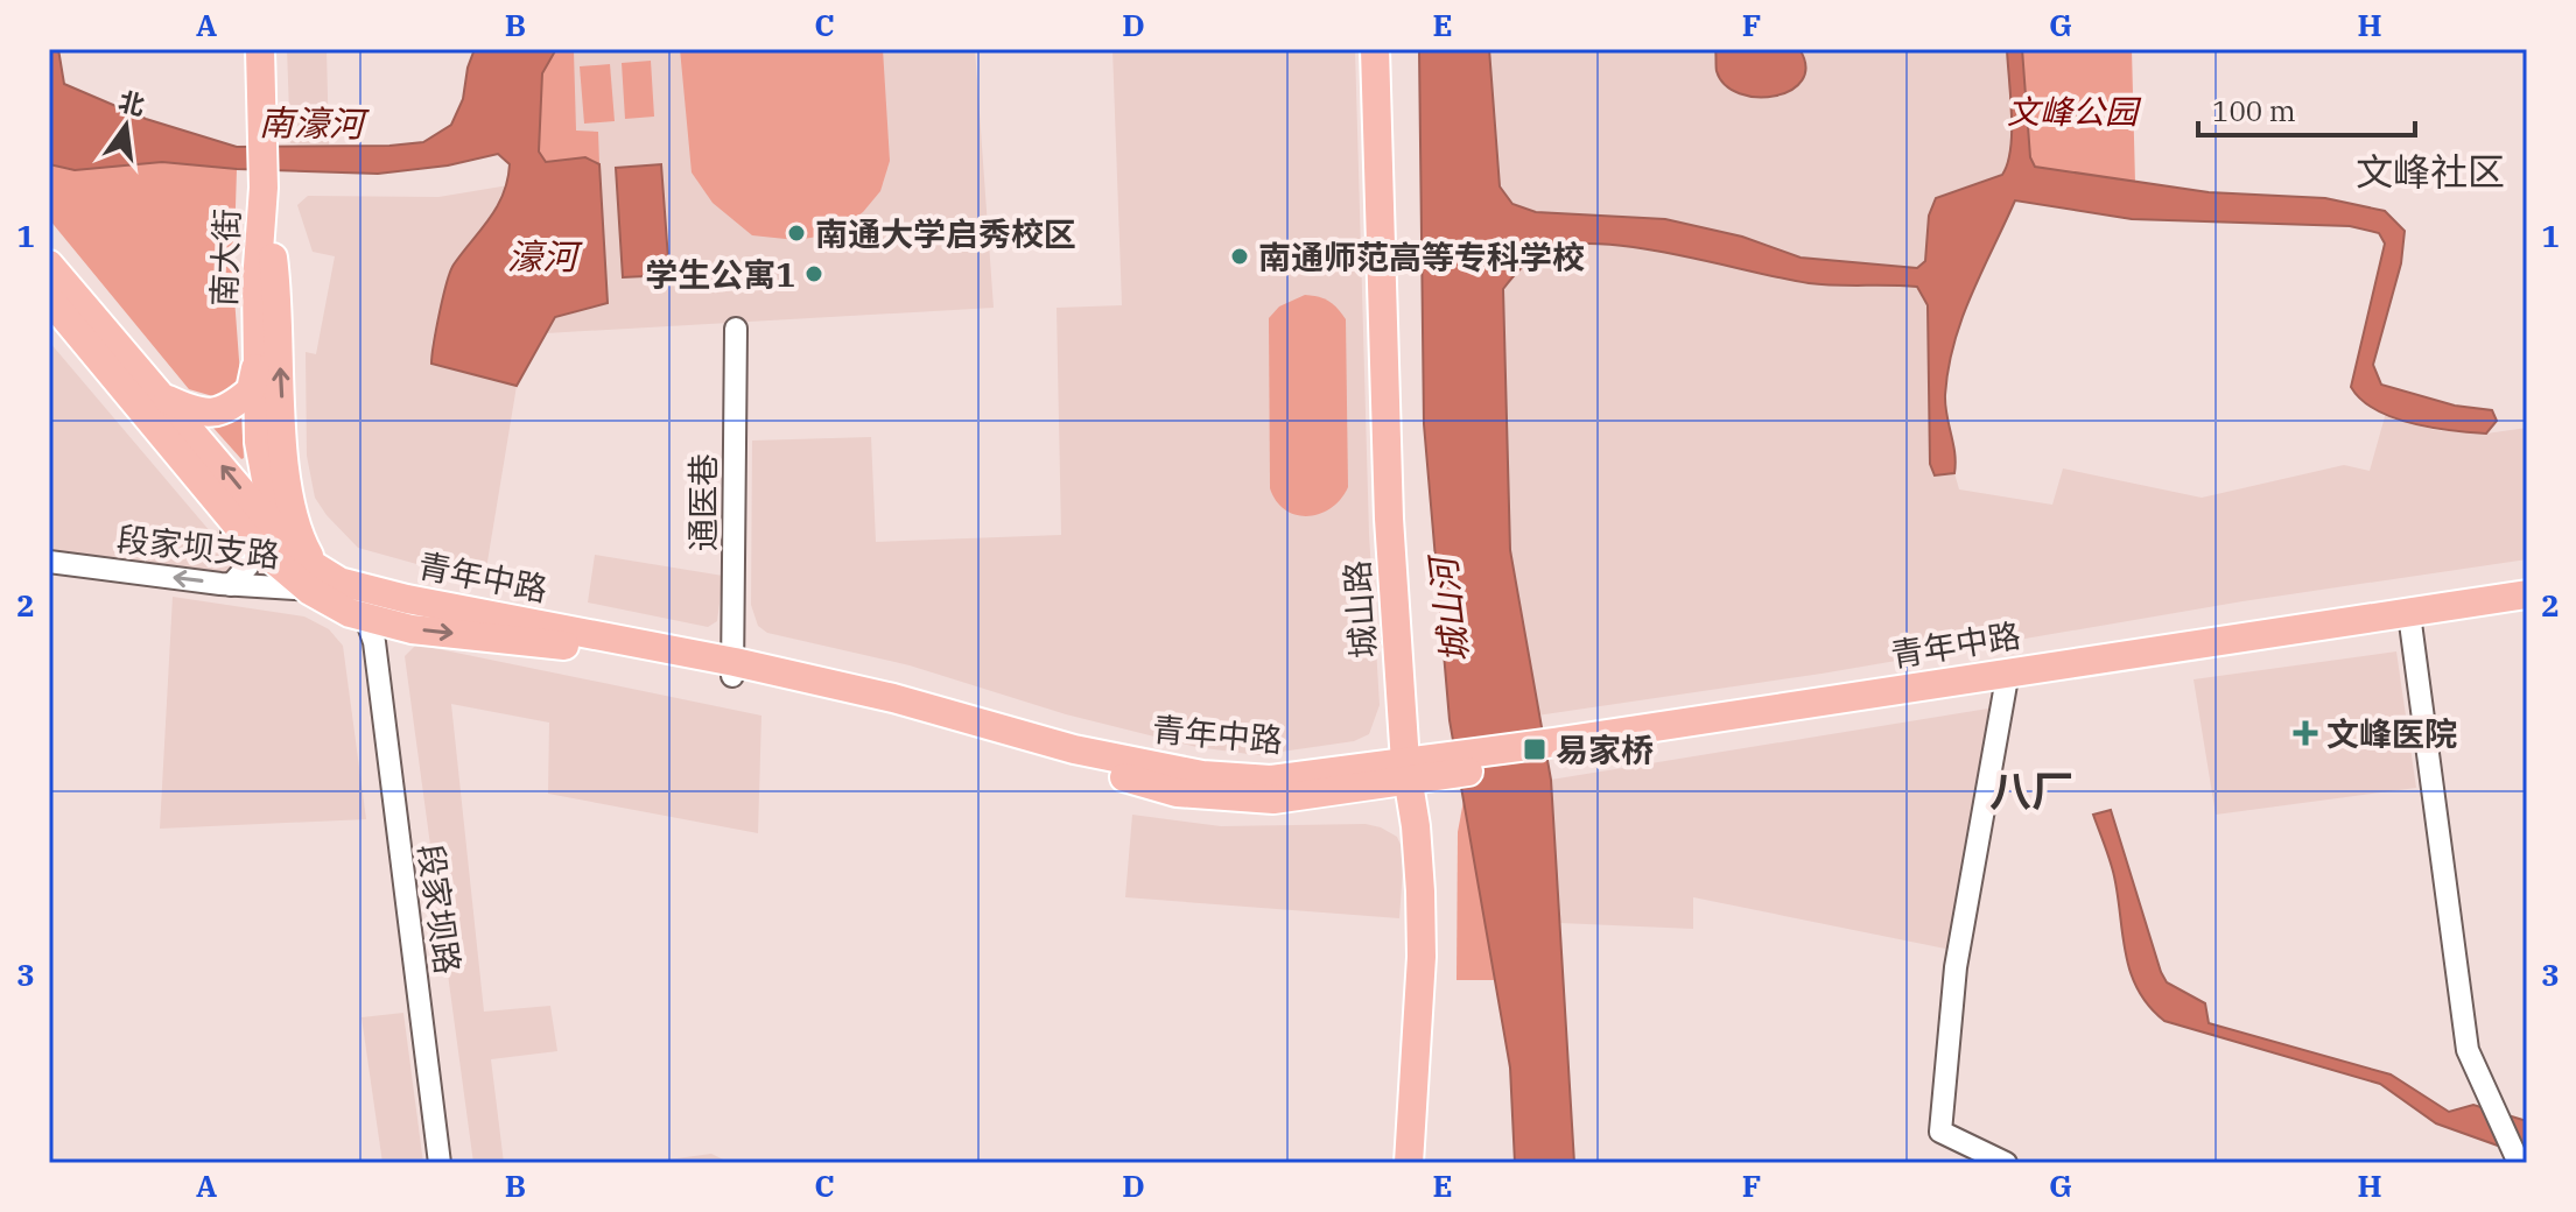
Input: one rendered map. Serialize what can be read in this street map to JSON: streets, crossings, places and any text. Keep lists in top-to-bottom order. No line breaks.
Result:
{"streets":{"main road":["南大街","青年中路","城山路"],"street":["通医巷","段家坝支路","段家坝路"]},"crossings":[["南大街","段家坝支路"],["南大街","青年中路"],["南大街","段家坝路"],["通医巷","青年中路"],["段家坝支路","青年中路"],["段家坝支路","段家坝路"],["青年中路","城山路"],["青年中路","段家坝路"]],"one_way":["段家坝支路"],"districts":["文峰社区","八厂"],"water":["南濠河","濠河","城山河"],"parks":["文峰公园"],"places":{"other":["南通大学启秀校区","南通师范高等专科学校","学生公寓1"],"health":["文峰医院"],"transit":["易家桥"]},"scale_bar":"100 m","north":"top","grid":{"columns":["A","B","C","D","E","F","G","H"],"rows":["1","2","3"]}}
